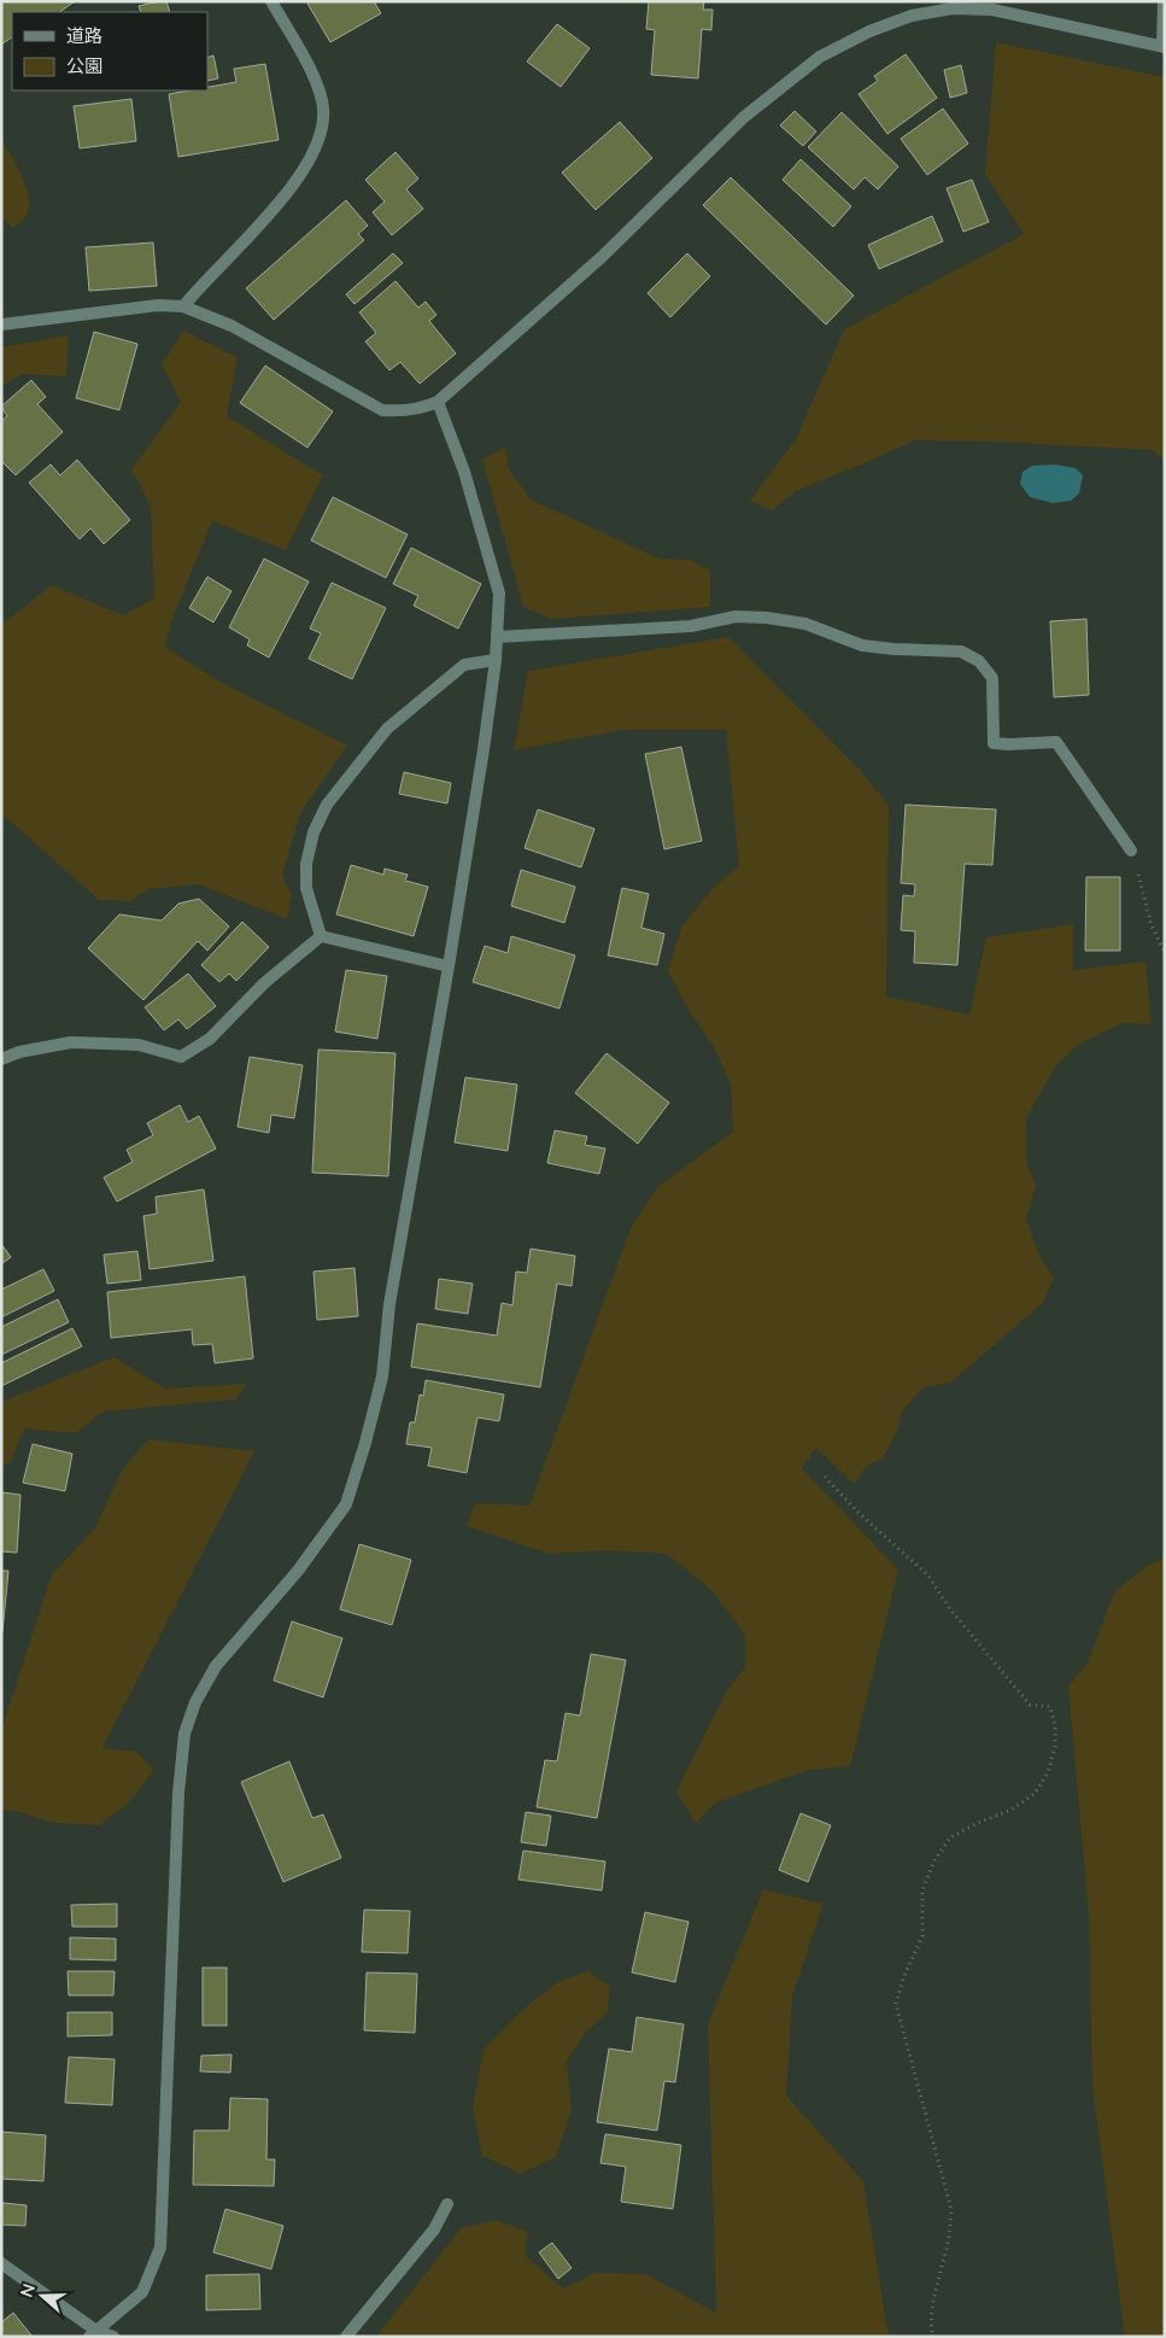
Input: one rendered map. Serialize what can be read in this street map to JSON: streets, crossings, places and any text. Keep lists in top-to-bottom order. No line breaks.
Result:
{"legend":["道路","公園"],"north":"left"}
